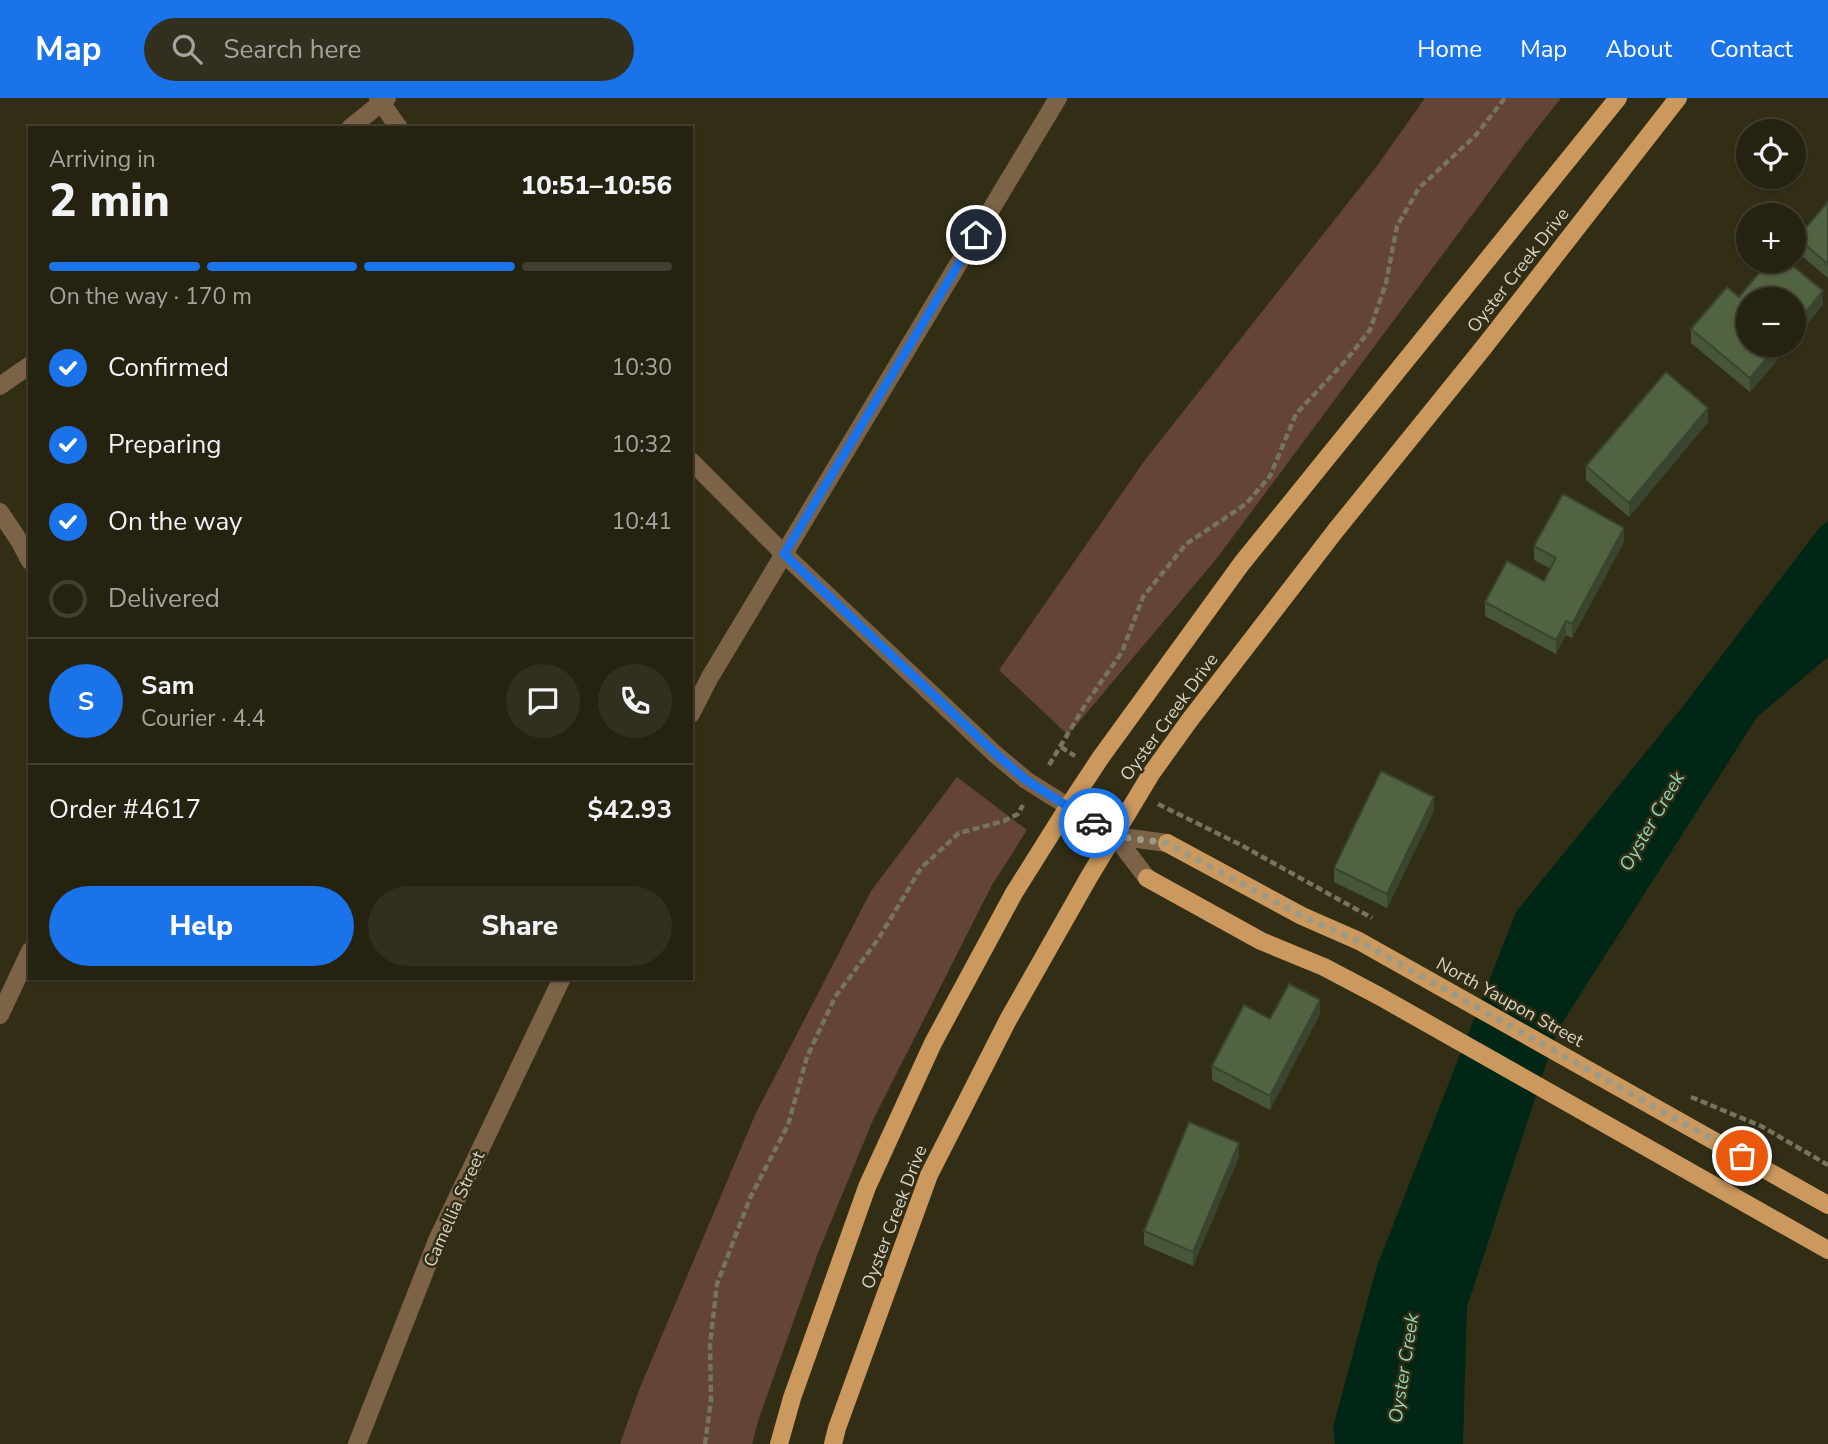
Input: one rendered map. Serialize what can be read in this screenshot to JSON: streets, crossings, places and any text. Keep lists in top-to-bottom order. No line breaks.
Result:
{"streets":{"main road":["Oyster Creek Drive","North Yaupon Street"],"street":["Camellia Street"]},"water":["Oyster Creek"],"page":{"header":"Map","search":"Search here","nav":["Home","Map","About","Contact"],"map_buttons":["+","−"],"heading":["2 min","Arriving in","10:51–10:56"],"panel":["Sam","Courier · 4.4","Order #4617","$42.93"],"bar":"On the way · 170 m","list":[["Confirmed","10:30"],["Preparing","10:32"],["On the way","10:41"],"Delivered"],"round":"S","buttons":["Help","Share"]}}
